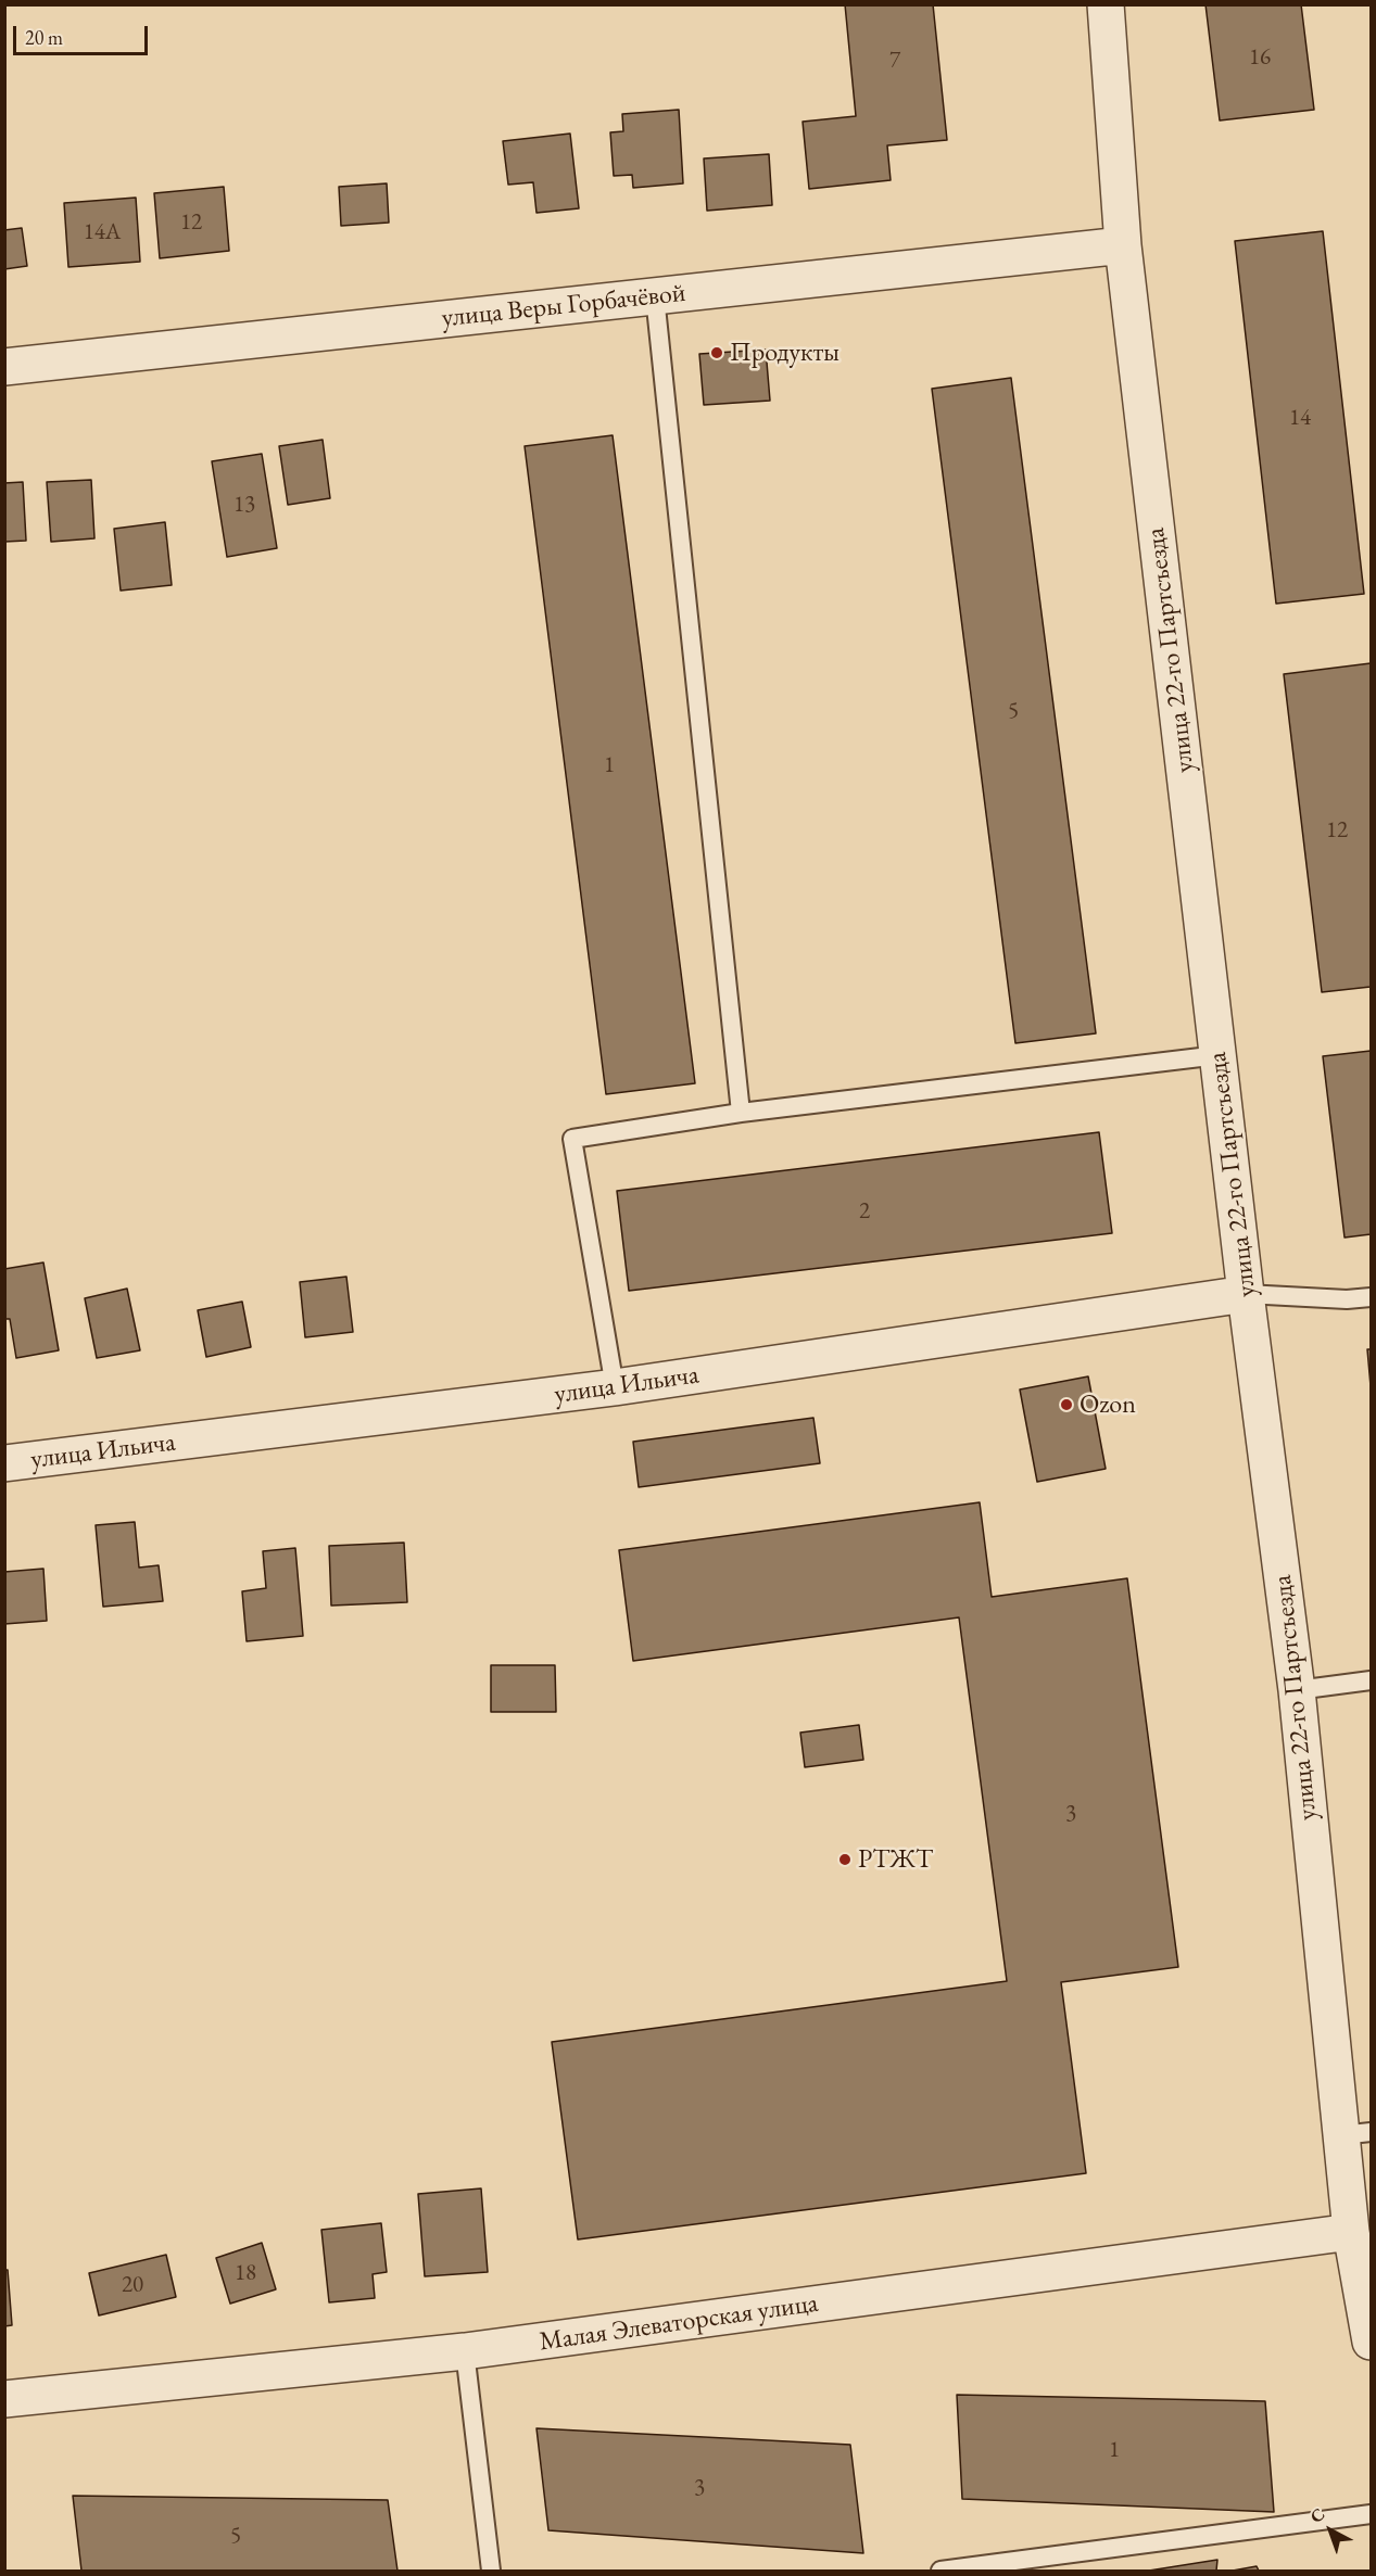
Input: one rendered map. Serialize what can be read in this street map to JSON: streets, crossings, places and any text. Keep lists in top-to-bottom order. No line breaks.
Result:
{"streets":{"street":["улица Веры Горбачёвой","улица 22-го Партсъезда","улица Ильича","Малая Элеваторская улица"]},"crossings":[["улица Веры Горбачёвой","улица 22-го Партсъезда"],["улица 22-го Партсъезда","улица Ильича"],["улица 22-го Партсъезда","Малая Элеваторская улица"]],"places":["Продукты","Ozon","РТЖТ"],"house_numbers":["16","7","12","14А","14","13","5","1","12","2","3","18","20","1","3","5"],"scale_bar":"20 m","north":"top left"}
